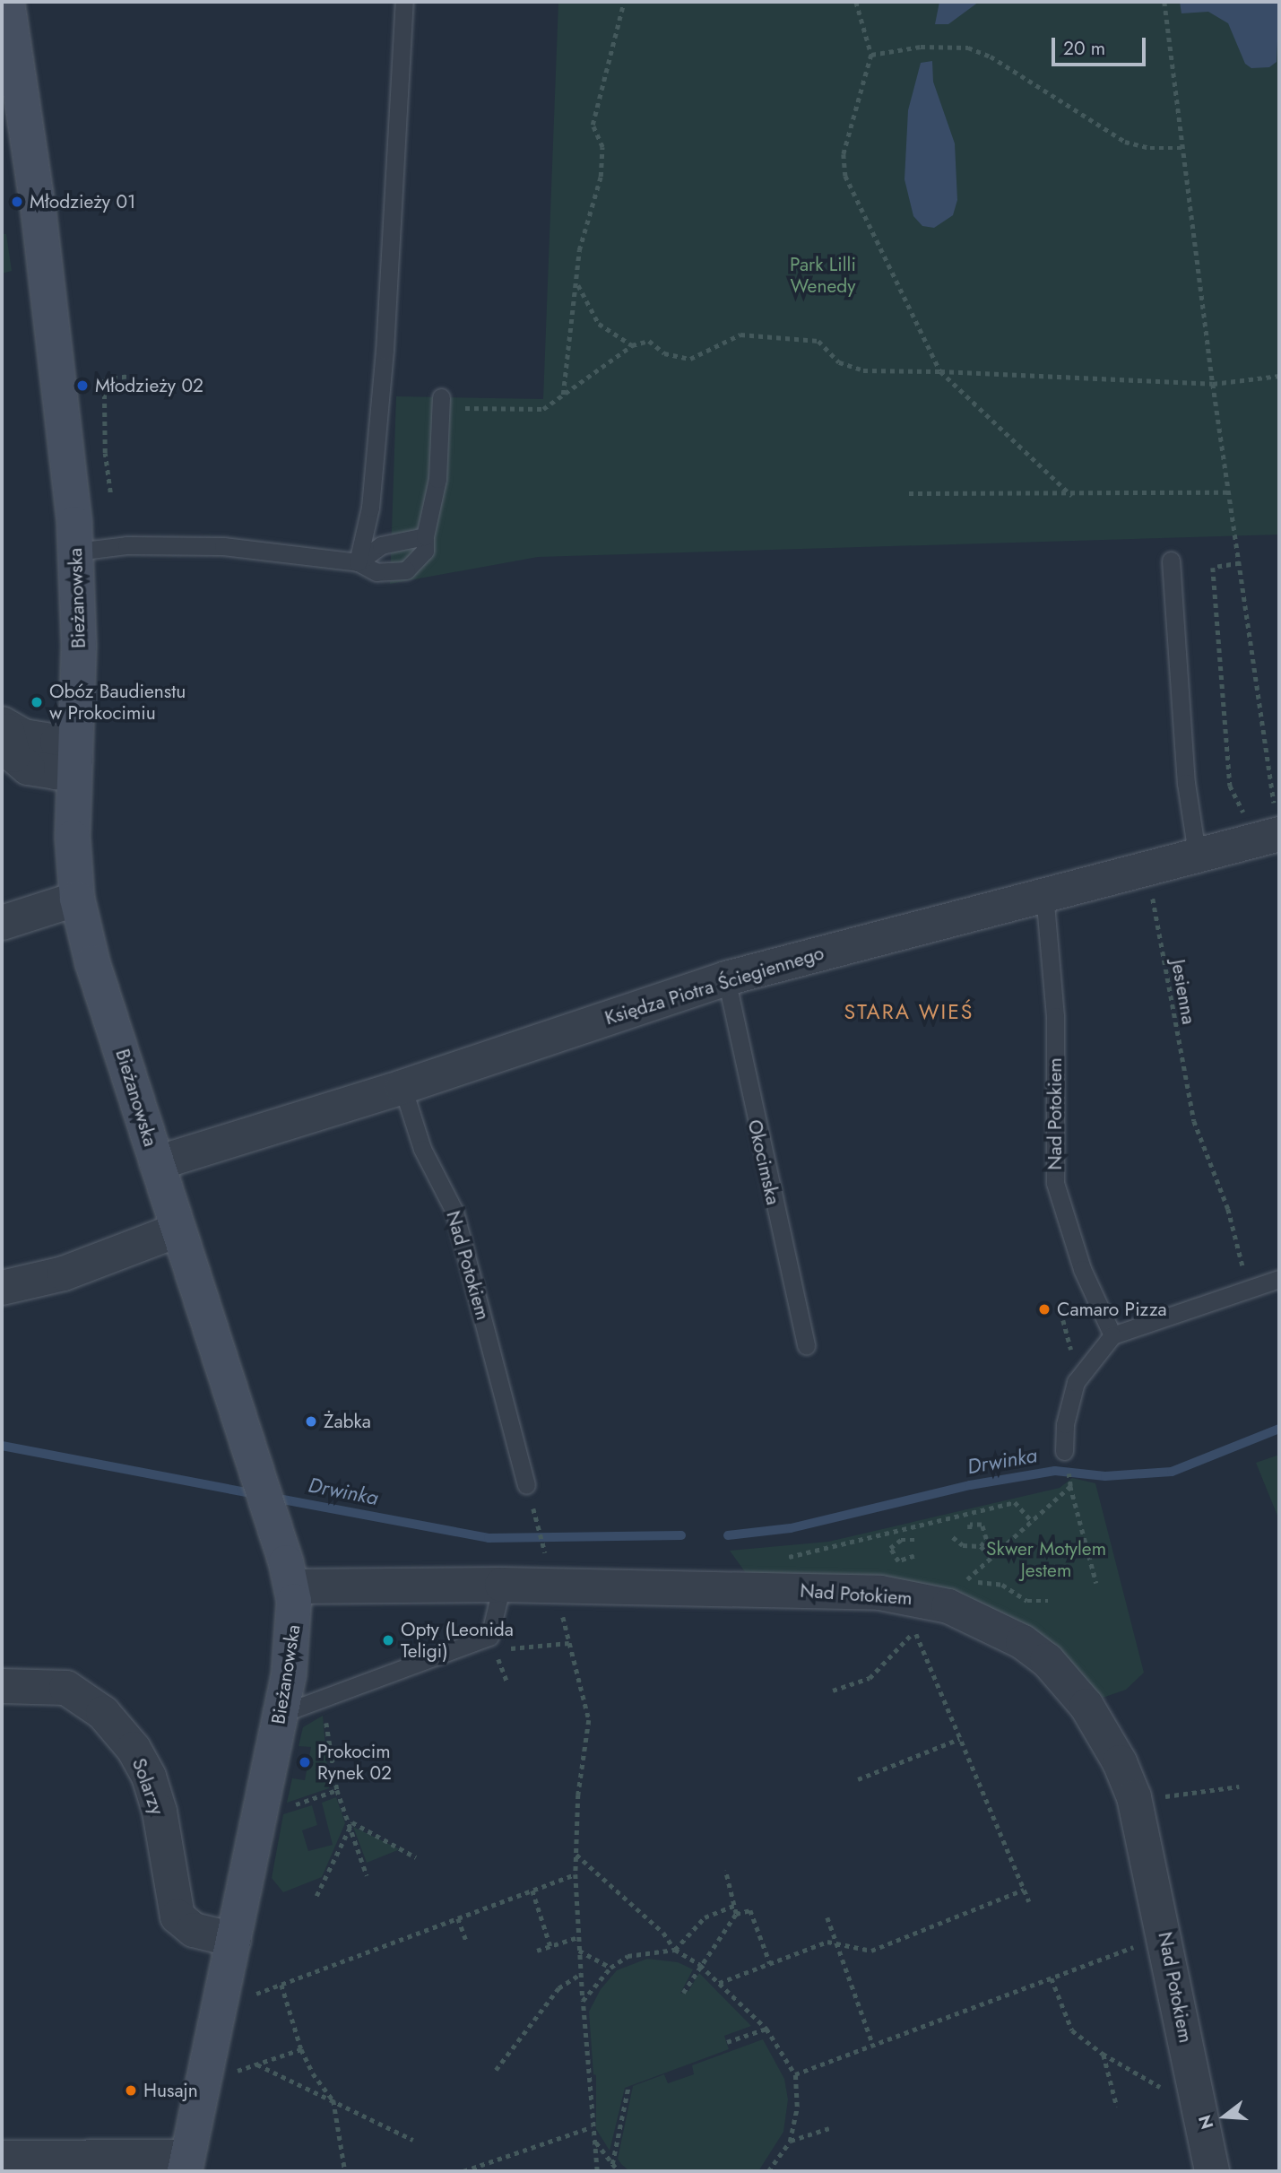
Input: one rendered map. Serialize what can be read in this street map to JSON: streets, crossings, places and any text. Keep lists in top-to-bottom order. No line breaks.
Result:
{"streets":{"street":["Bieżanowska","Księdza Piotra Ściegiennego","Nad Potokiem","Solarzy"],"lane":["Okocimska"],"path":["Jesienna"]},"crossings":[["Bieżanowska","Księdza Piotra Ściegiennego"],["Bieżanowska","Nad Potokiem"],["Bieżanowska","Solarzy"],["Księdza Piotra Ściegiennego","Jesienna"],["Księdza Piotra Ściegiennego","Nad Potokiem"],["Księdza Piotra Ściegiennego","Okocimska"]],"districts":["STARA WIEŚ"],"water":["Drwinka"],"parks":["Park Lilli Wenedy","Skwer Motylem Jestem"],"places":["Młodzieży 01","Młodzieży 02","Obóz Baudienstu w Prokocimiu","Camaro Pizza","Żabka","Opty (Leonida Teligi)","Prokocim Rynek 02","Husajn"],"scale_bar":"20 m","north":"left"}
